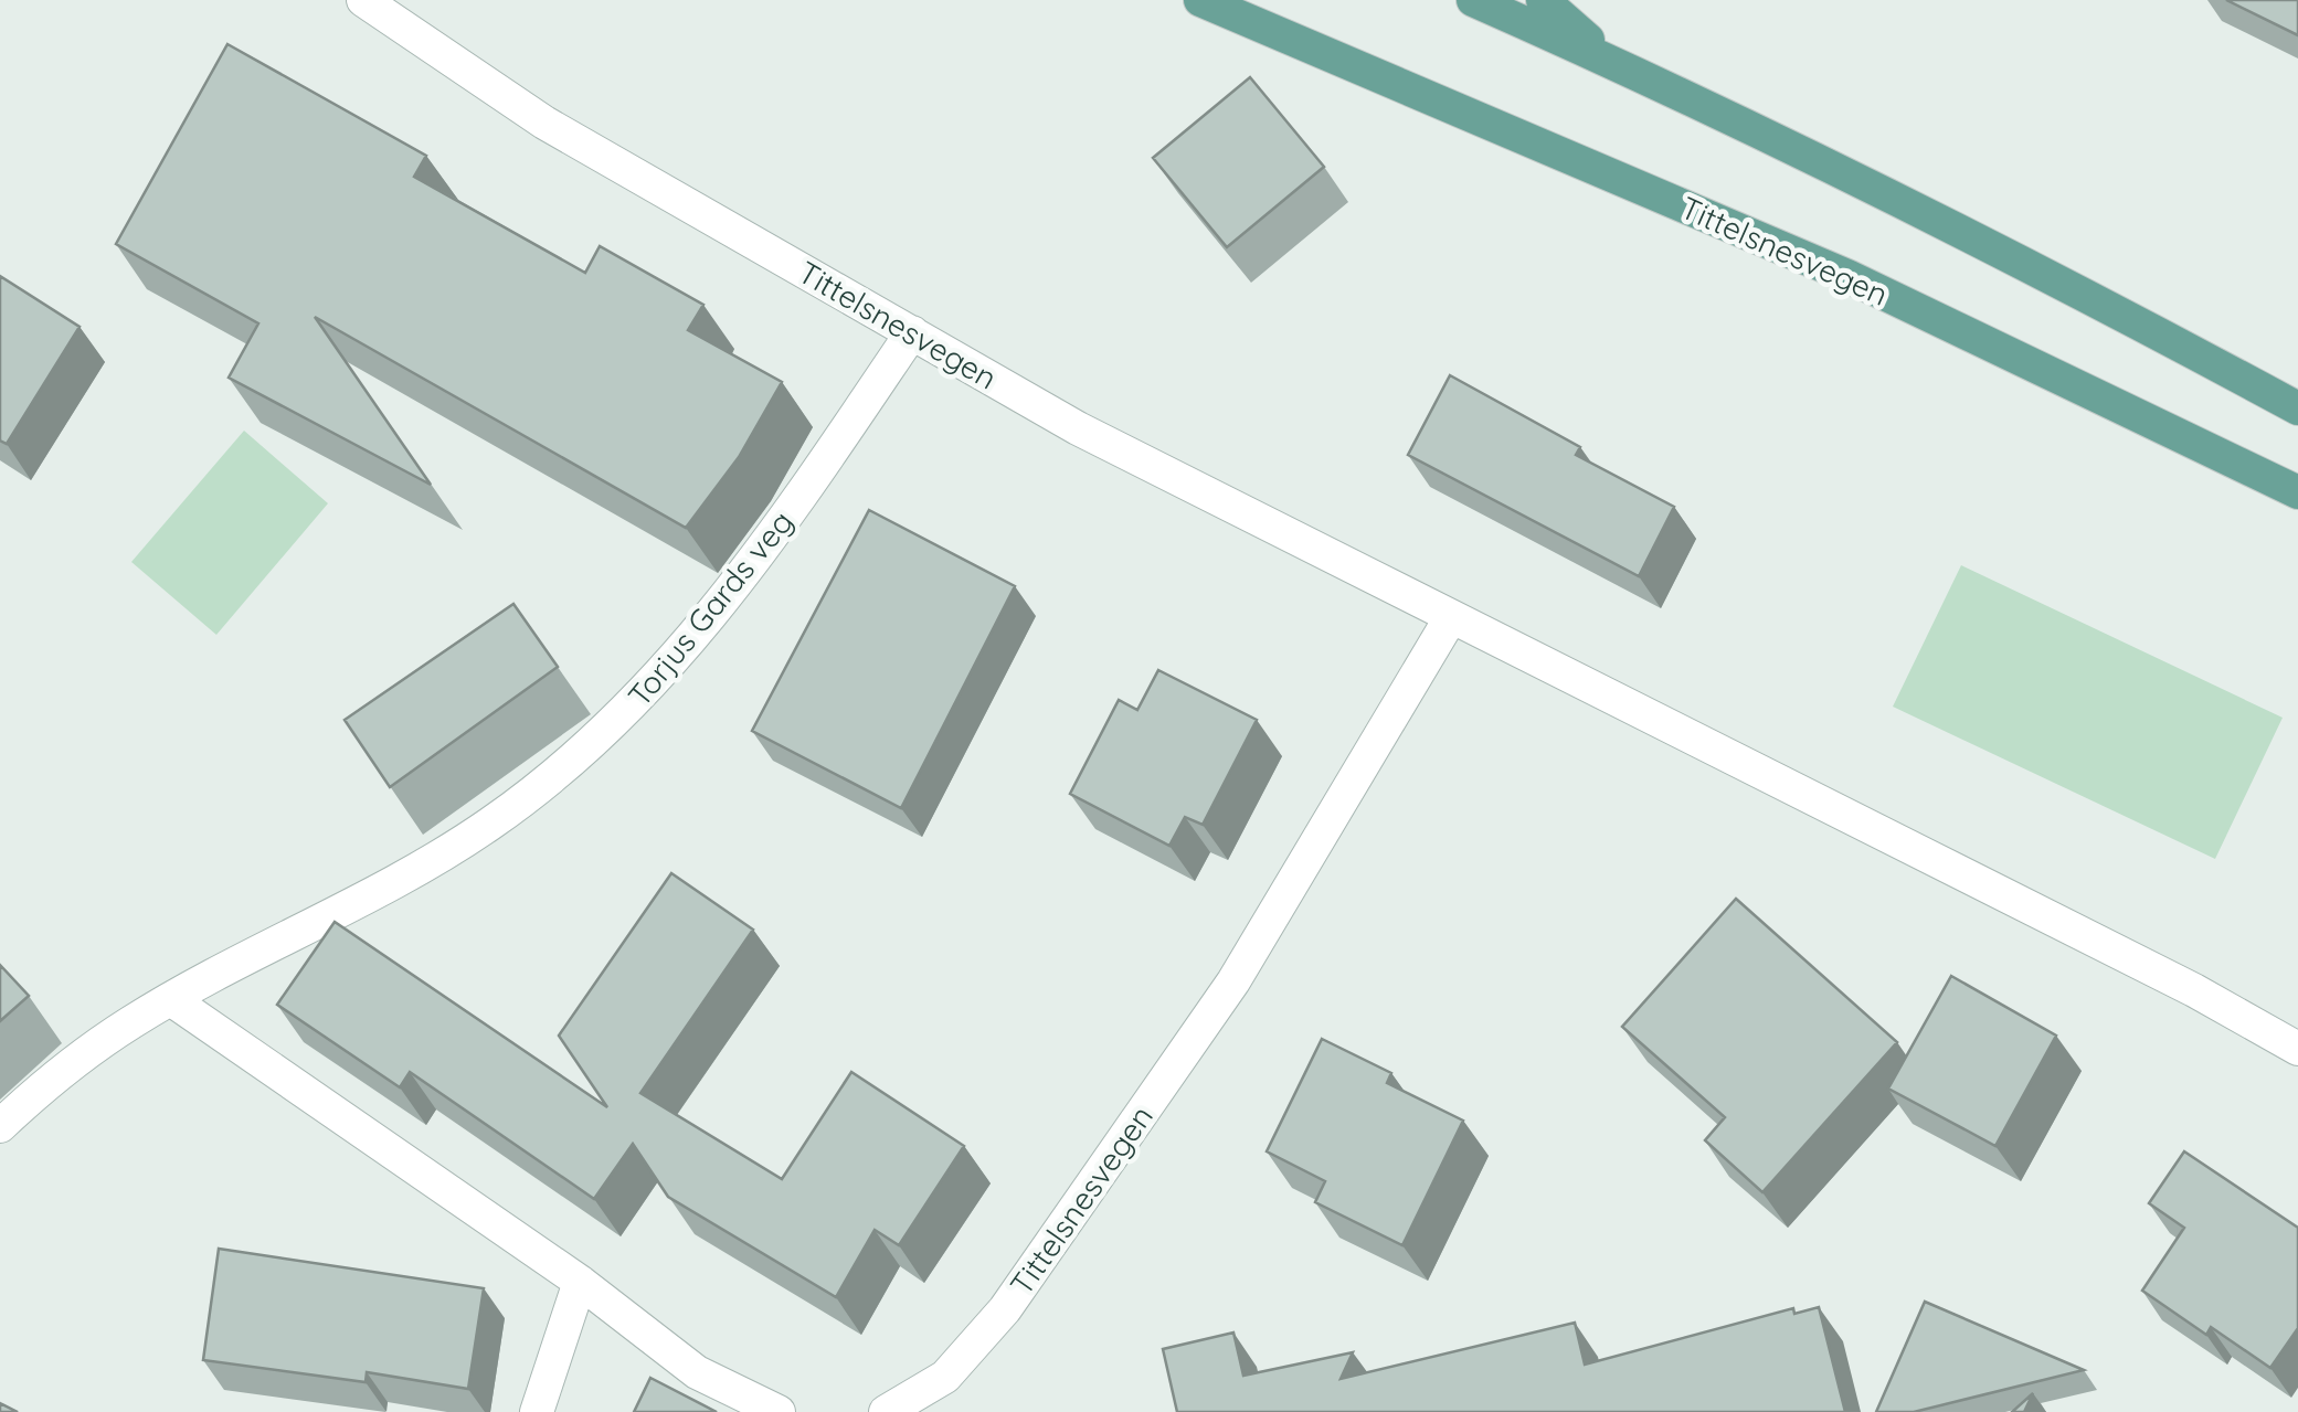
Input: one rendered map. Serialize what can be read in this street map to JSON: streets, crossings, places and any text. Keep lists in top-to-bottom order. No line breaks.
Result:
{"streets":{"main road":["Tittelsnesvegen"],"street":["Torjus Gards veg"]},"crossings":[["Tittelsnesvegen","Torjus Gards veg"]]}
